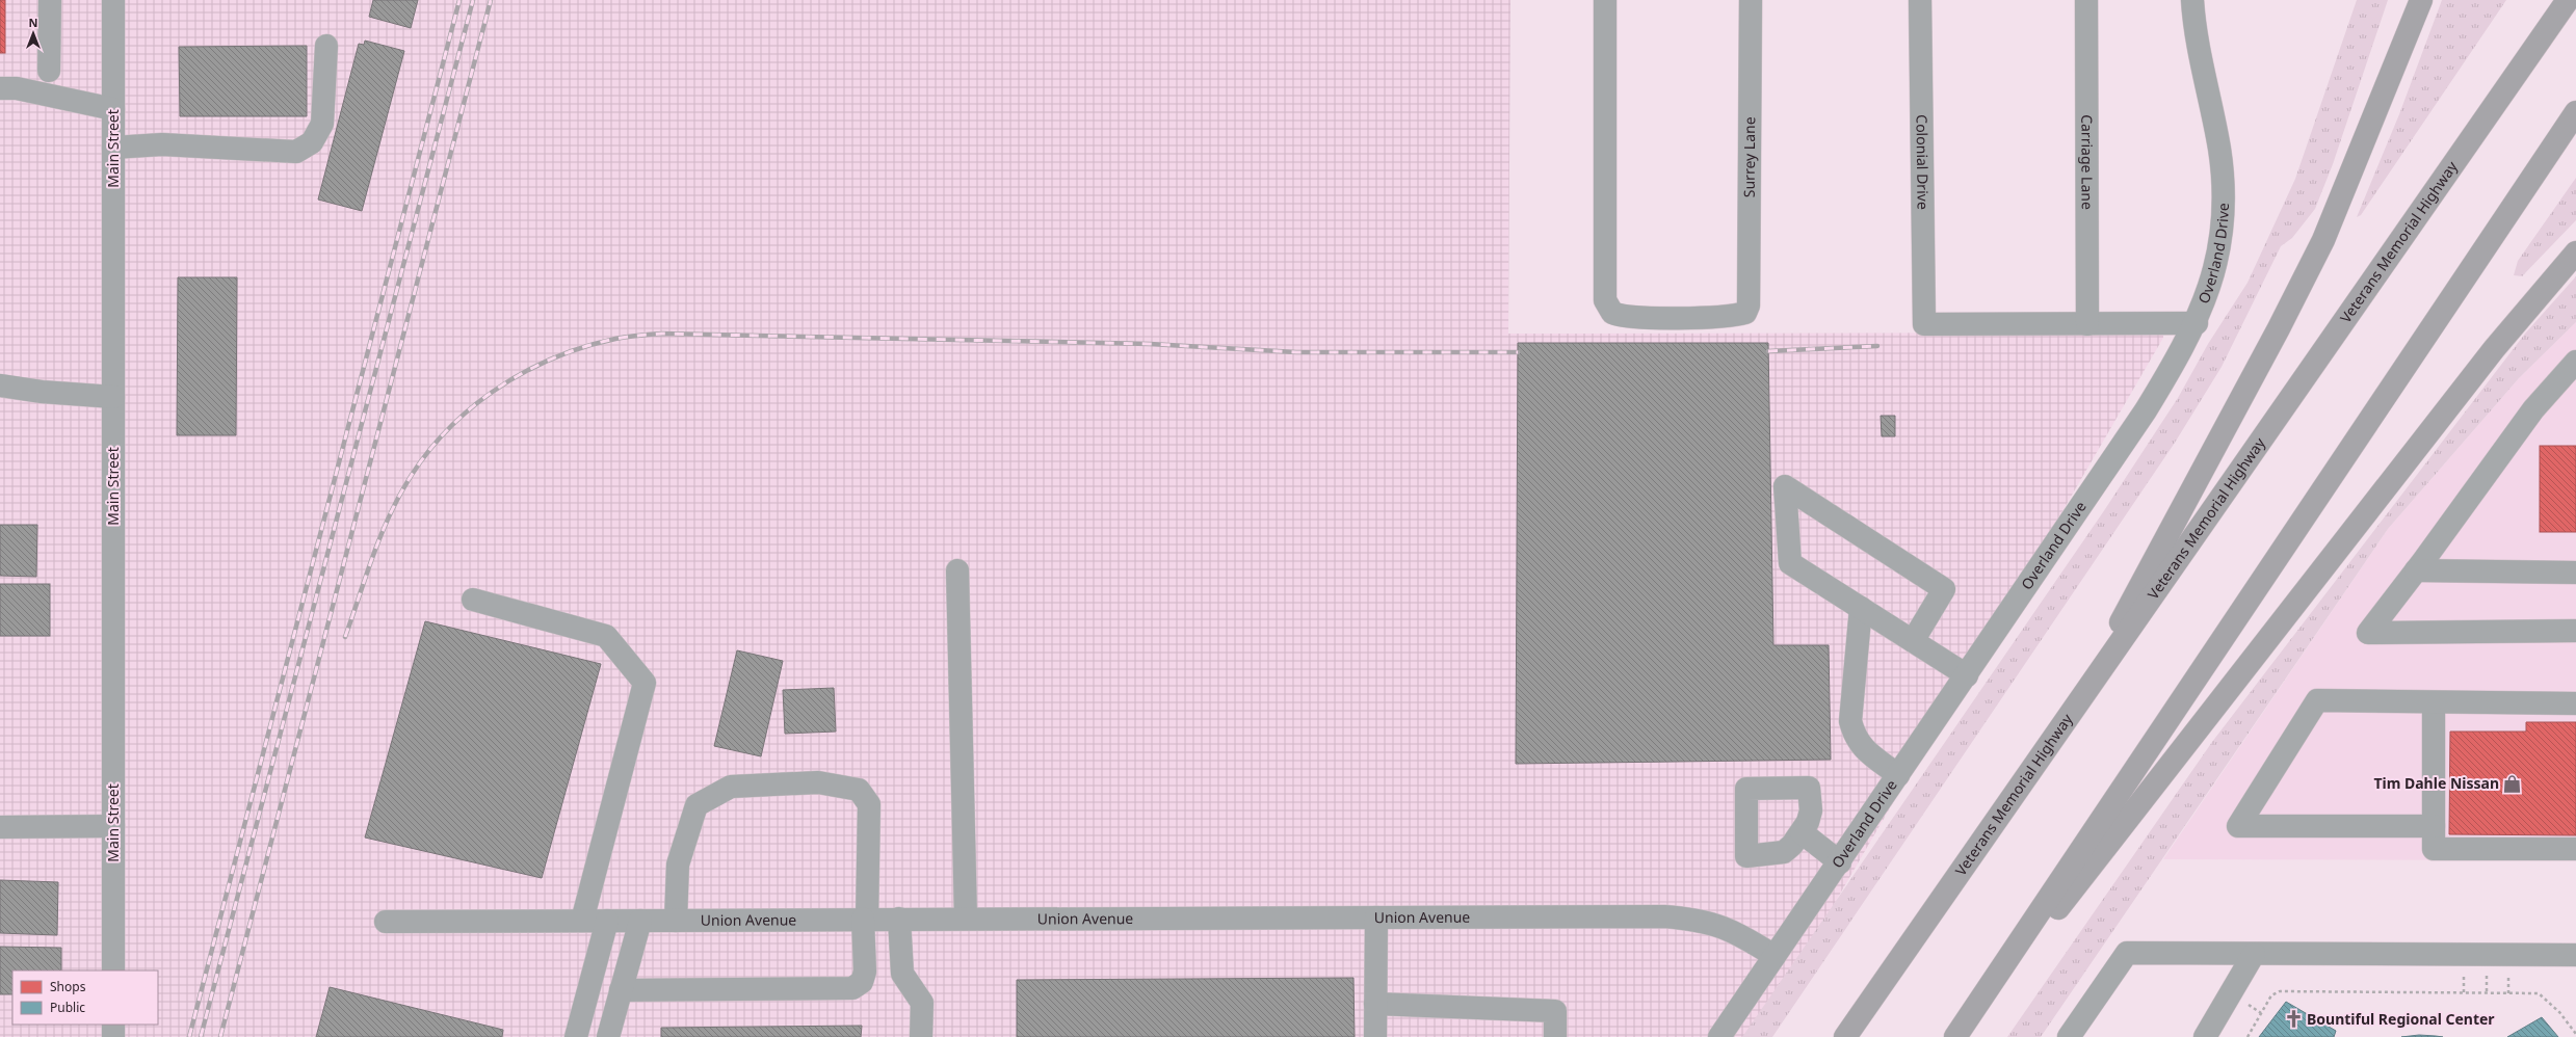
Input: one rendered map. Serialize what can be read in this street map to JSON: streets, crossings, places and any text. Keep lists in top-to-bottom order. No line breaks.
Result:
{"streets":{"highway":["Veterans Memorial Highway"],"street":["Main Street","Surrey Lane","Colonial Drive","Carriage Lane","Overland Drive","Union Avenue"]},"crossings":[["Colonial Drive","Carriage Lane"],["Overland Drive","Union Avenue"]],"places":{"shop":["Tim Dahle Nissan"],"church":["Bountiful Regional Center"]},"legend":["Shops","Public"],"north":"top"}
